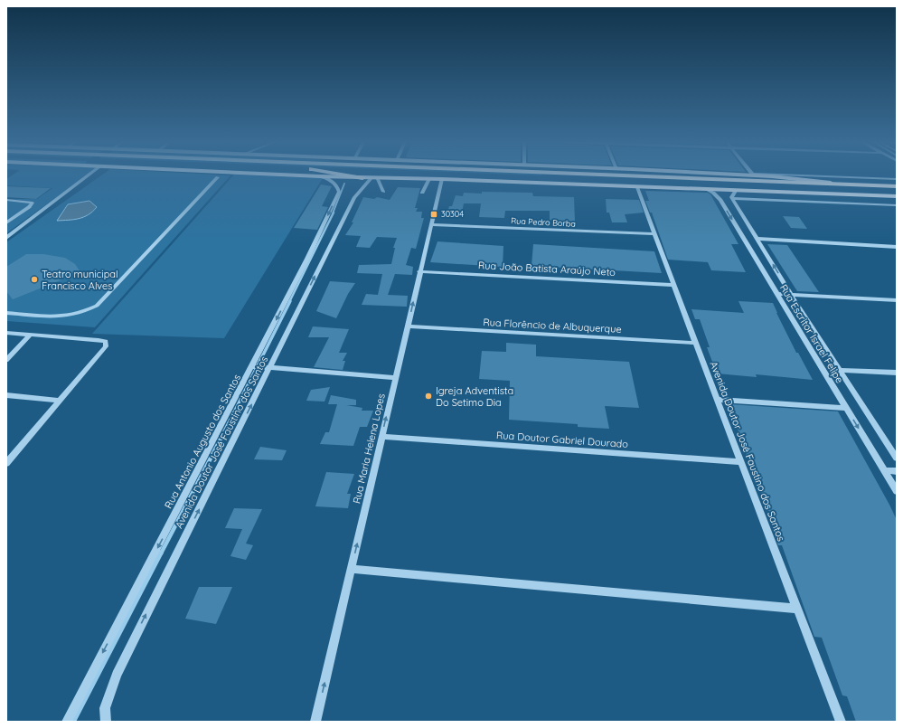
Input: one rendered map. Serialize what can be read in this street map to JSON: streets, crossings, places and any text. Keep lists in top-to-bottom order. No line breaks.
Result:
{"streets":{"street":["Rua Pedro Borba","Rua João Batista Araújo Neto","Rua Florêncio de Albuquerque","Rua Escritor Israel Felipe","Rua Doutor Gabriel Dourado","Rua Antonio Augusto dos Santos","Avenida Doutor José Faustino dos Santos","Rua Maria Helena Lopes"]},"crossings":[["Rua Pedro Borba","Avenida Doutor José Faustino dos Santos"],["Rua Pedro Borba","Rua Maria Helena Lopes"],["Rua João Batista Araújo Neto","Avenida Doutor José Faustino dos Santos"],["Rua João Batista Araújo Neto","Rua Maria Helena Lopes"],["Rua Florêncio de Albuquerque","Avenida Doutor José Faustino dos Santos"],["Rua Florêncio de Albuquerque","Rua Maria Helena Lopes"],["Rua Doutor Gabriel Dourado","Avenida Doutor José Faustino dos Santos"],["Rua Doutor Gabriel Dourado","Rua Maria Helena Lopes"]],"one_way":["Rua Antonio Augusto dos Santos","Avenida Doutor José Faustino dos Santos","Rua Maria Helena Lopes"],"places":{"transit":["30304"],"other":["Teatro municipal Francisco Alves","Igreja Adventista Do Setimo Dia"]}}
